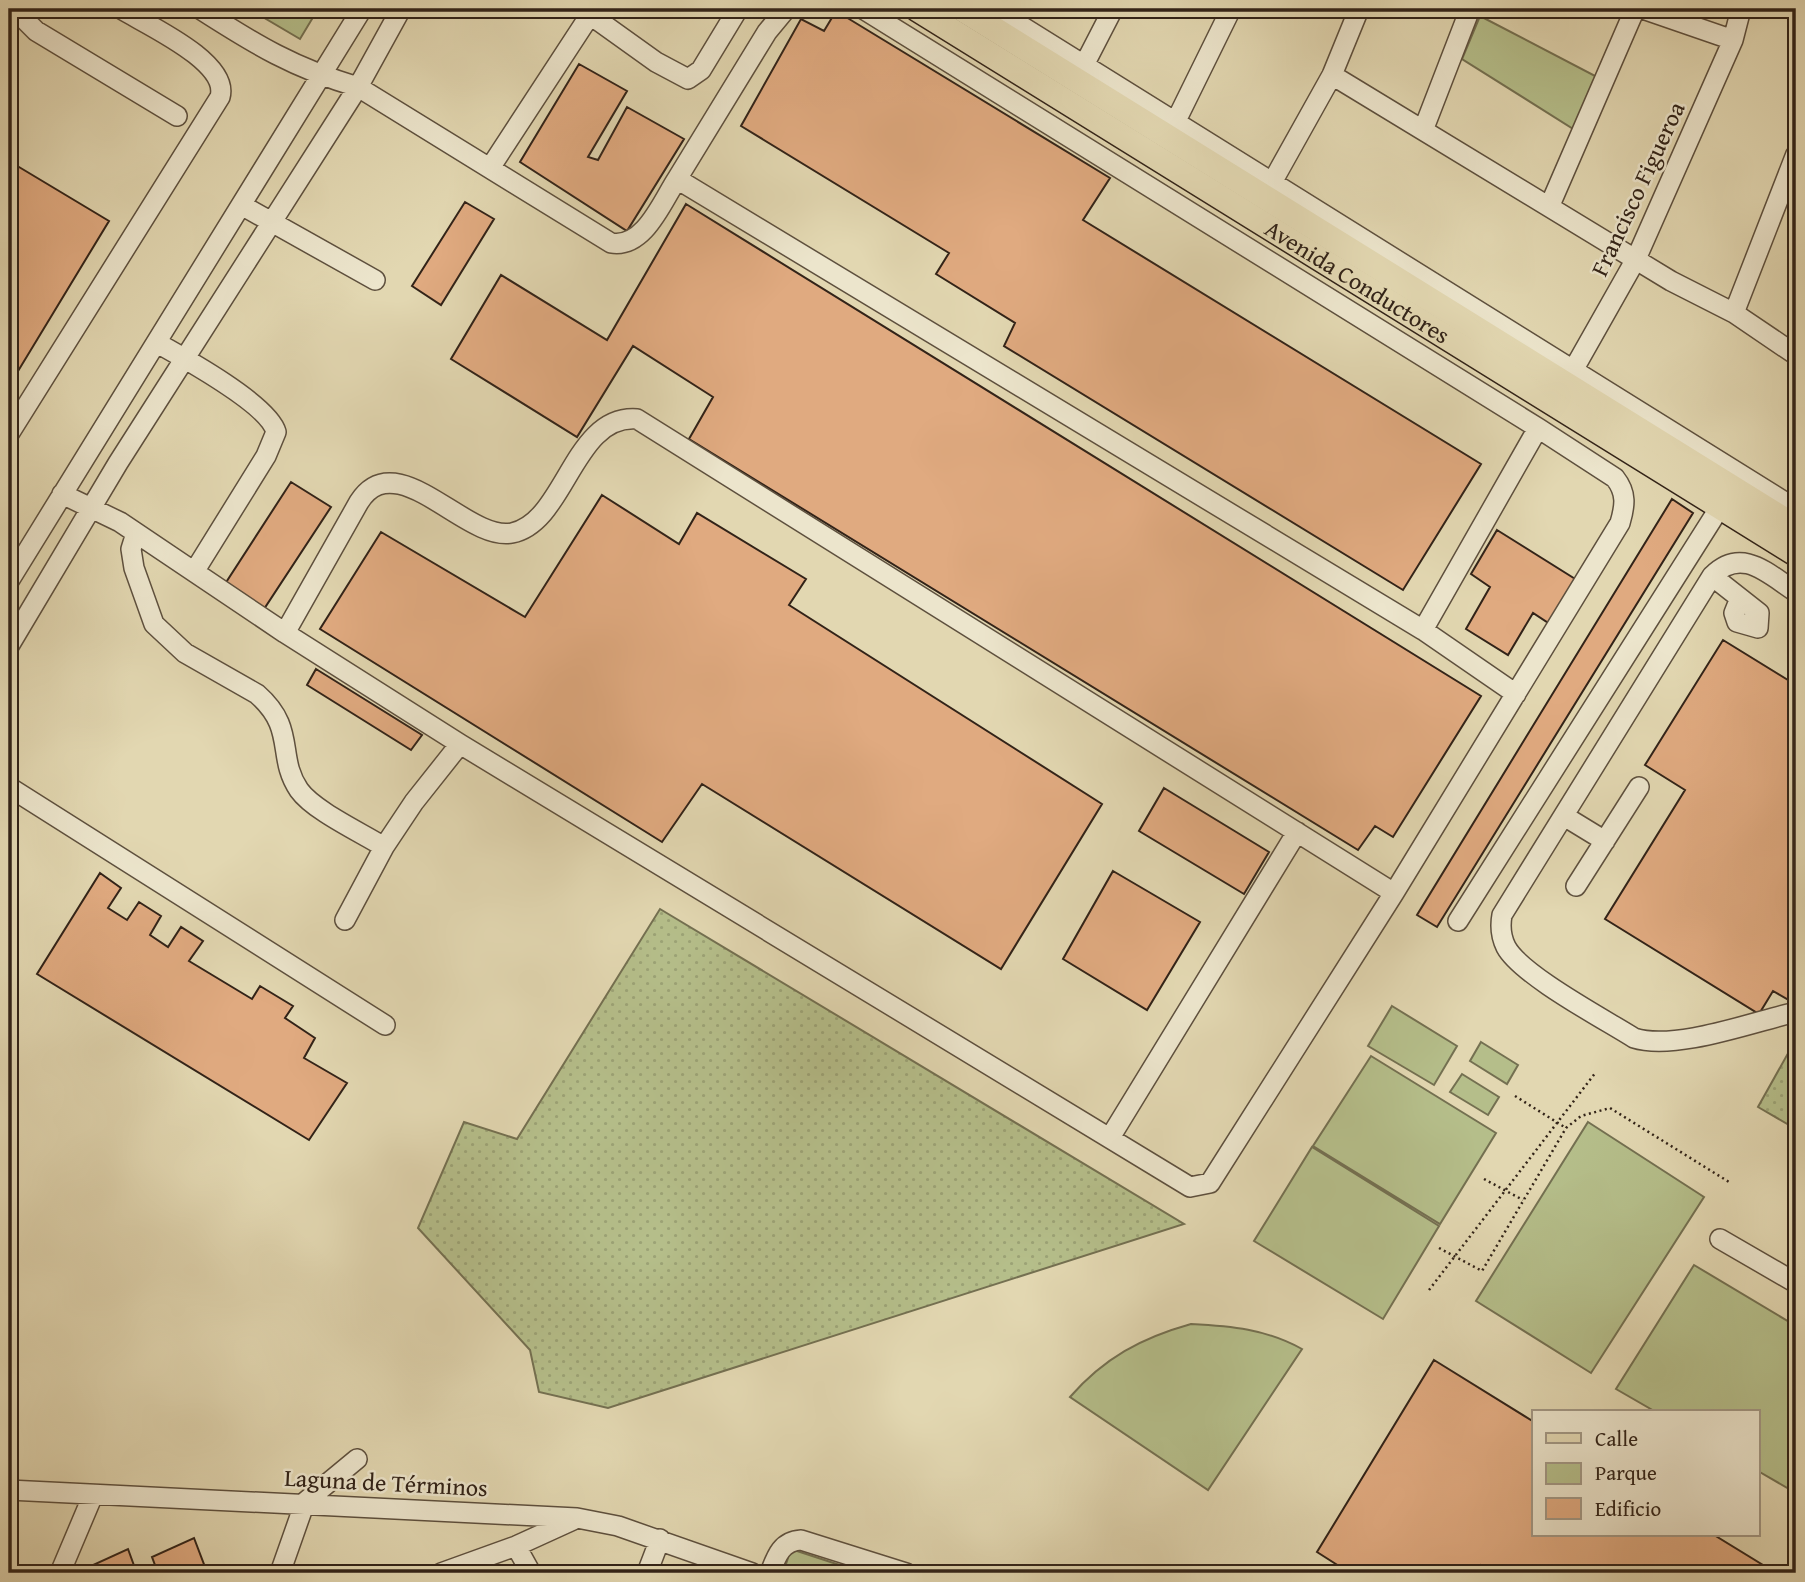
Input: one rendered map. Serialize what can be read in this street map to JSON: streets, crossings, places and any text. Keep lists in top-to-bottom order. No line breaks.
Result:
{"streets":{"main road":["Avenida Conductores"],"street":["Francisco Figueroa","Laguna de Términos"]},"crossings":[["Francisco Figueroa","Avenida Conductores"]],"legend":["Calle","Parque","Edificio"]}
